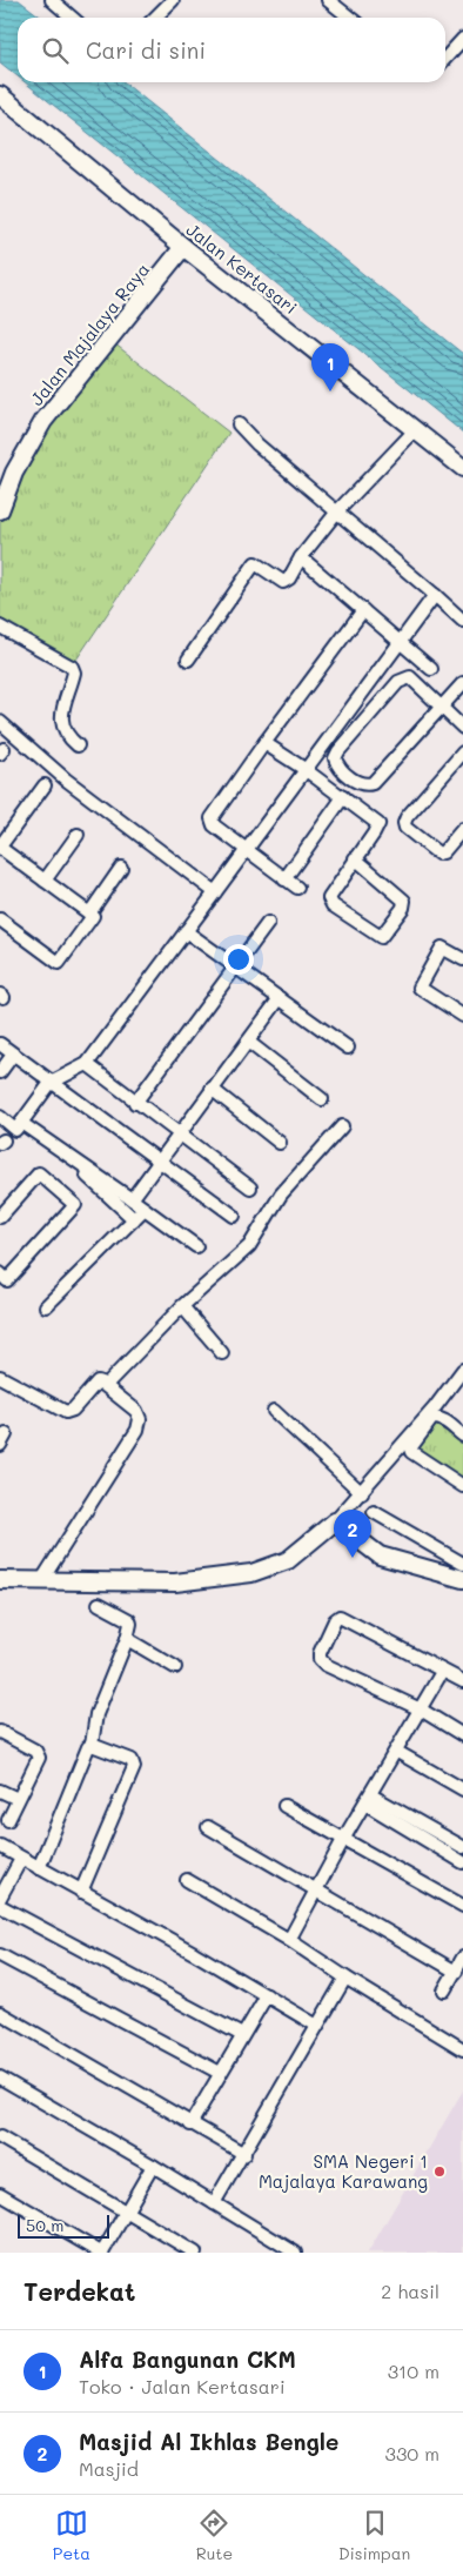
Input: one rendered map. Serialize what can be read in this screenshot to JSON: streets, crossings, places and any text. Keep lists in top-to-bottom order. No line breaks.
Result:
{"streets":{"street":["Jalan Kertasari","Jalan Majalaya Raya"]},"crossings":[["Jalan Kertasari","Jalan Majalaya Raya"]],"places":["SMA Negeri 1 Majalaya Karawang"],"scale_bar":"50 m","page":{"search":"Cari di sini","pins":["1","2"],"scale":"50 m","heading":["Terdekat","2 hasil"],"list":[{"mark":"1","name":"Alfa Bangunan CKM","note":"Toko · Jalan Kertasari","value":"310 m"},{"mark":"2","name":"Masjid Al Ikhlas Bengle","note":"Masjid","value":"330 m"}],"nav":["Peta","Rute","Disimpan"]}}
